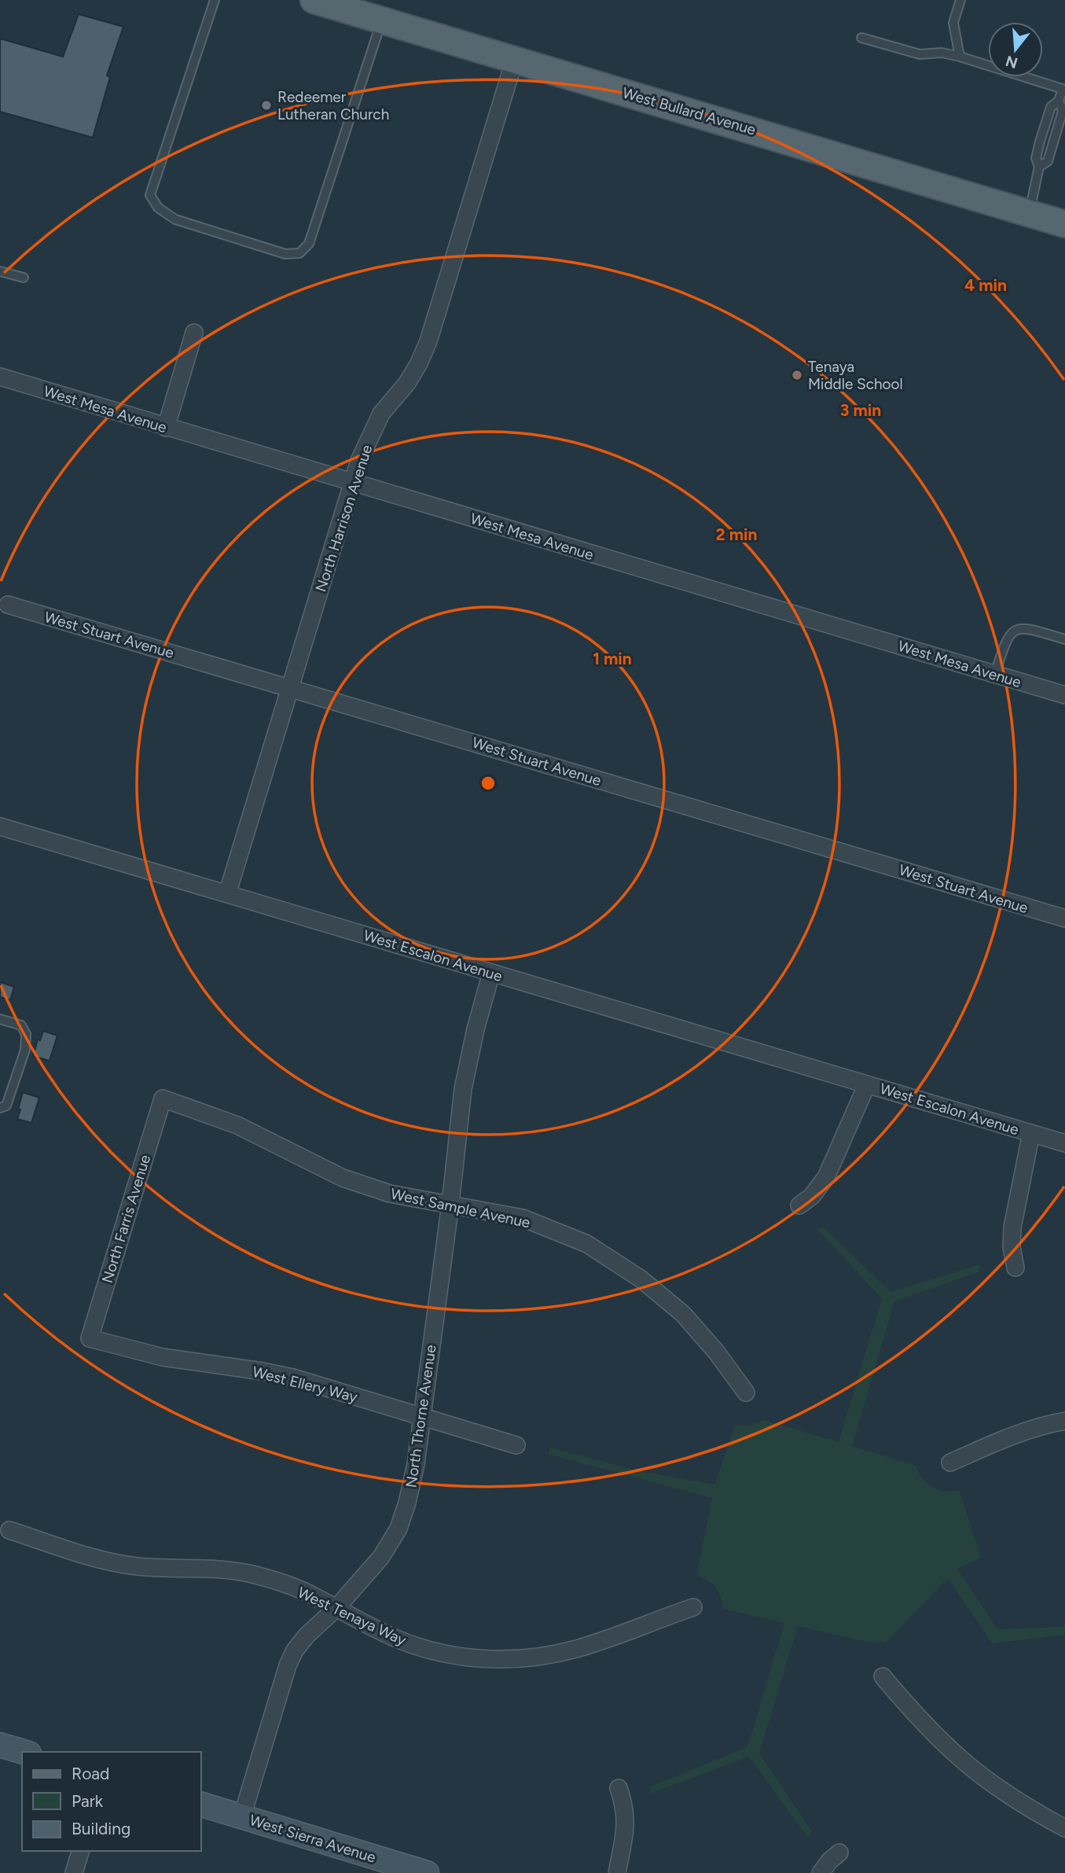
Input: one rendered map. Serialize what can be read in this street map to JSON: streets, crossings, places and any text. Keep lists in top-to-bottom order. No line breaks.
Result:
{"streets":{"main road":["West Bullard Avenue"],"street":["West Mesa Avenue","North Harrison Avenue","West Stuart Avenue","West Escalon Avenue","West Sample Avenue","North Farris Avenue","West Ellery Way","North Thorne Avenue","West Tenaya Way","West Sierra Avenue"]},"crossings":[["West Bullard Avenue","North Harrison Avenue"],["West Mesa Avenue","North Harrison Avenue"],["North Harrison Avenue","West Stuart Avenue"],["North Harrison Avenue","West Escalon Avenue"],["West Escalon Avenue","North Thorne Avenue"],["West Sample Avenue","North Farris Avenue"],["West Sample Avenue","North Thorne Avenue"],["North Farris Avenue","West Ellery Way"],["West Ellery Way","North Thorne Avenue"],["North Thorne Avenue","West Tenaya Way"],["North Thorne Avenue","West Sierra Avenue"]],"places":["Redeemer Lutheran Church","Tenaya Middle School"],"legend":["Road","Park","Building"],"north":"bottom","rings":["4 min","3 min","2 min","1 min"]}
